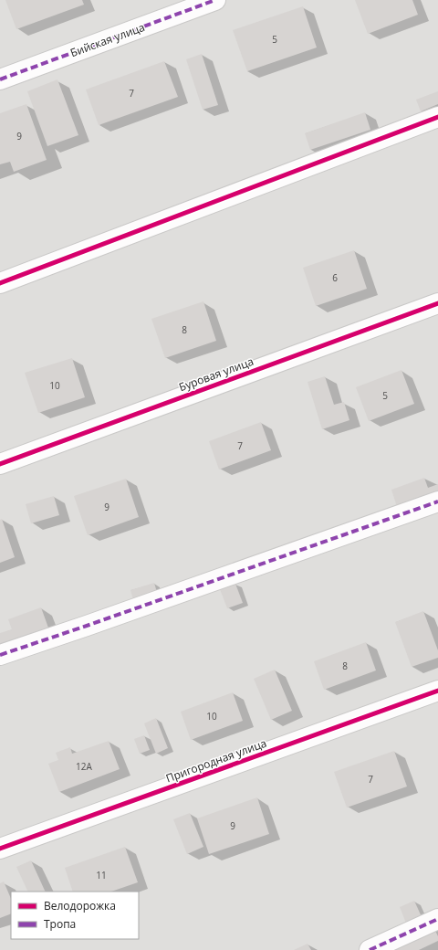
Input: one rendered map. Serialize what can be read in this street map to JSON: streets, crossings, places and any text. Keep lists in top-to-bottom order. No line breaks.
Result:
{"streets":{"street":["Бийская улица","Буровая улица","Пригородная улица"]},"house_numbers":["5","7","9","6","8","10","5","7","9","8","10","12А","7","9","11"],"legend":["Велодорожка","Тропа"]}
